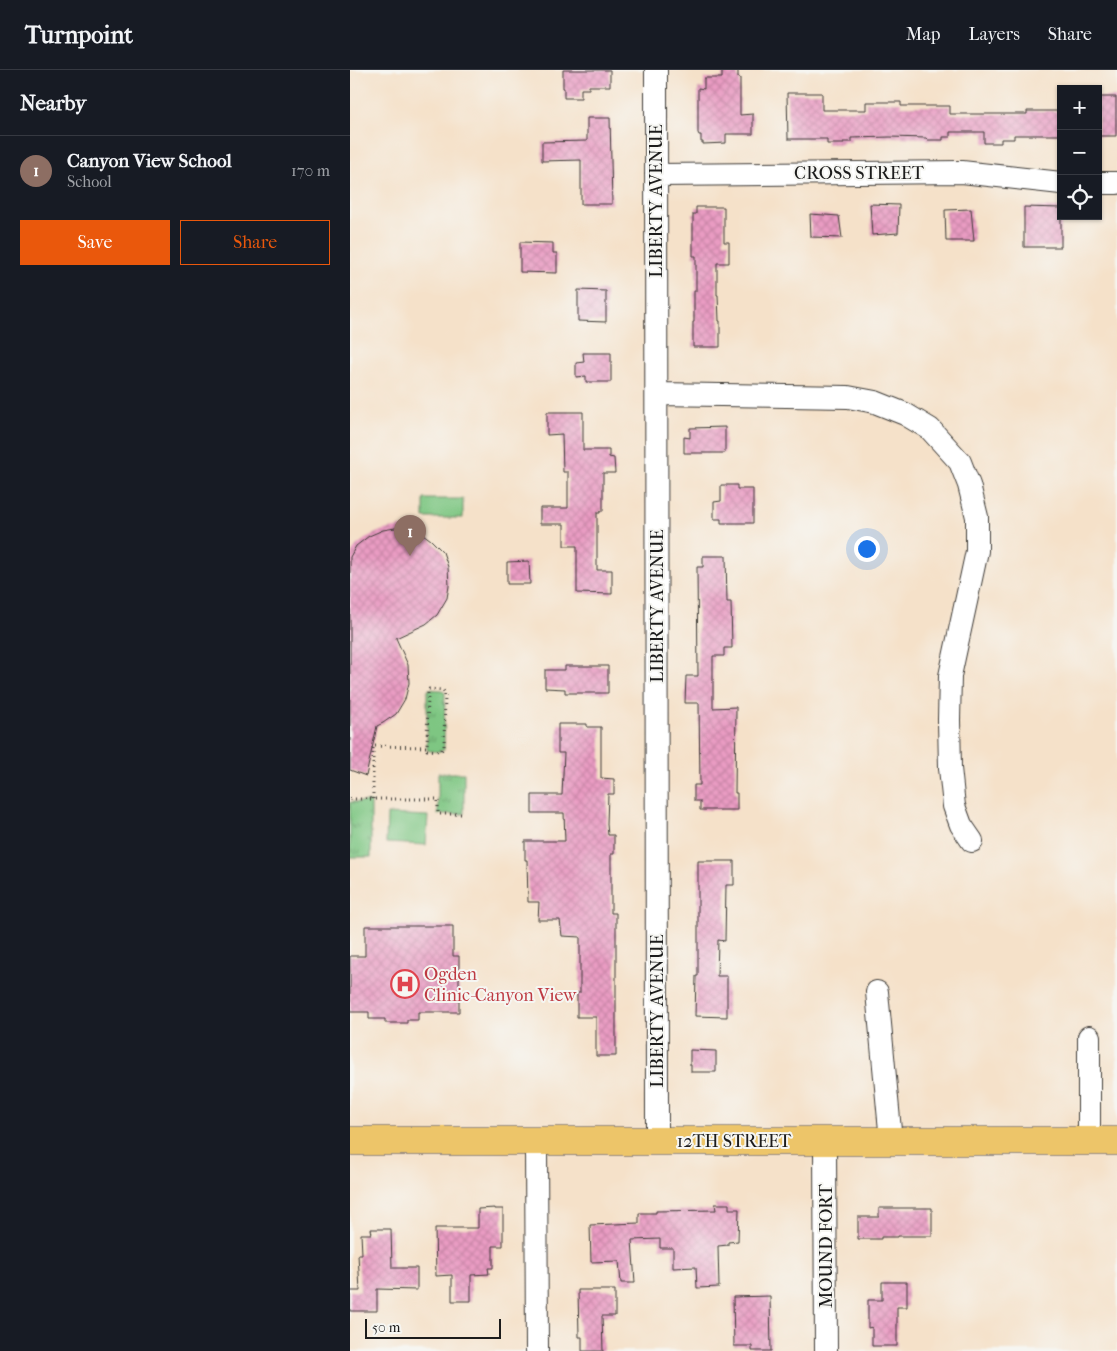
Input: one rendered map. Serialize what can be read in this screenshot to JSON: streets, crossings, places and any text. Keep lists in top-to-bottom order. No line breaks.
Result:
{"streets":{"main road":["12TH STREET"],"street":["CROSS STREET","LIBERTY AVENUE","MOUND FORT"]},"crossings":[["CROSS STREET","LIBERTY AVENUE"],["LIBERTY AVENUE","12TH STREET"],["12TH STREET","MOUND FORT"]],"places":{"hospital":["Ogden Clinic-Canyon View"]},"scale_bar":"50 m","page":{"header":"Turnpoint","nav":["Map","Layers","Share"],"heading":"Nearby","map_buttons":["+","−"],"list":[{"mark":"1","name":"Canyon View School","note":"School","value":"170 m"}],"buttons":["Save","Share"],"pins":"1","scale":"50 m"}}
